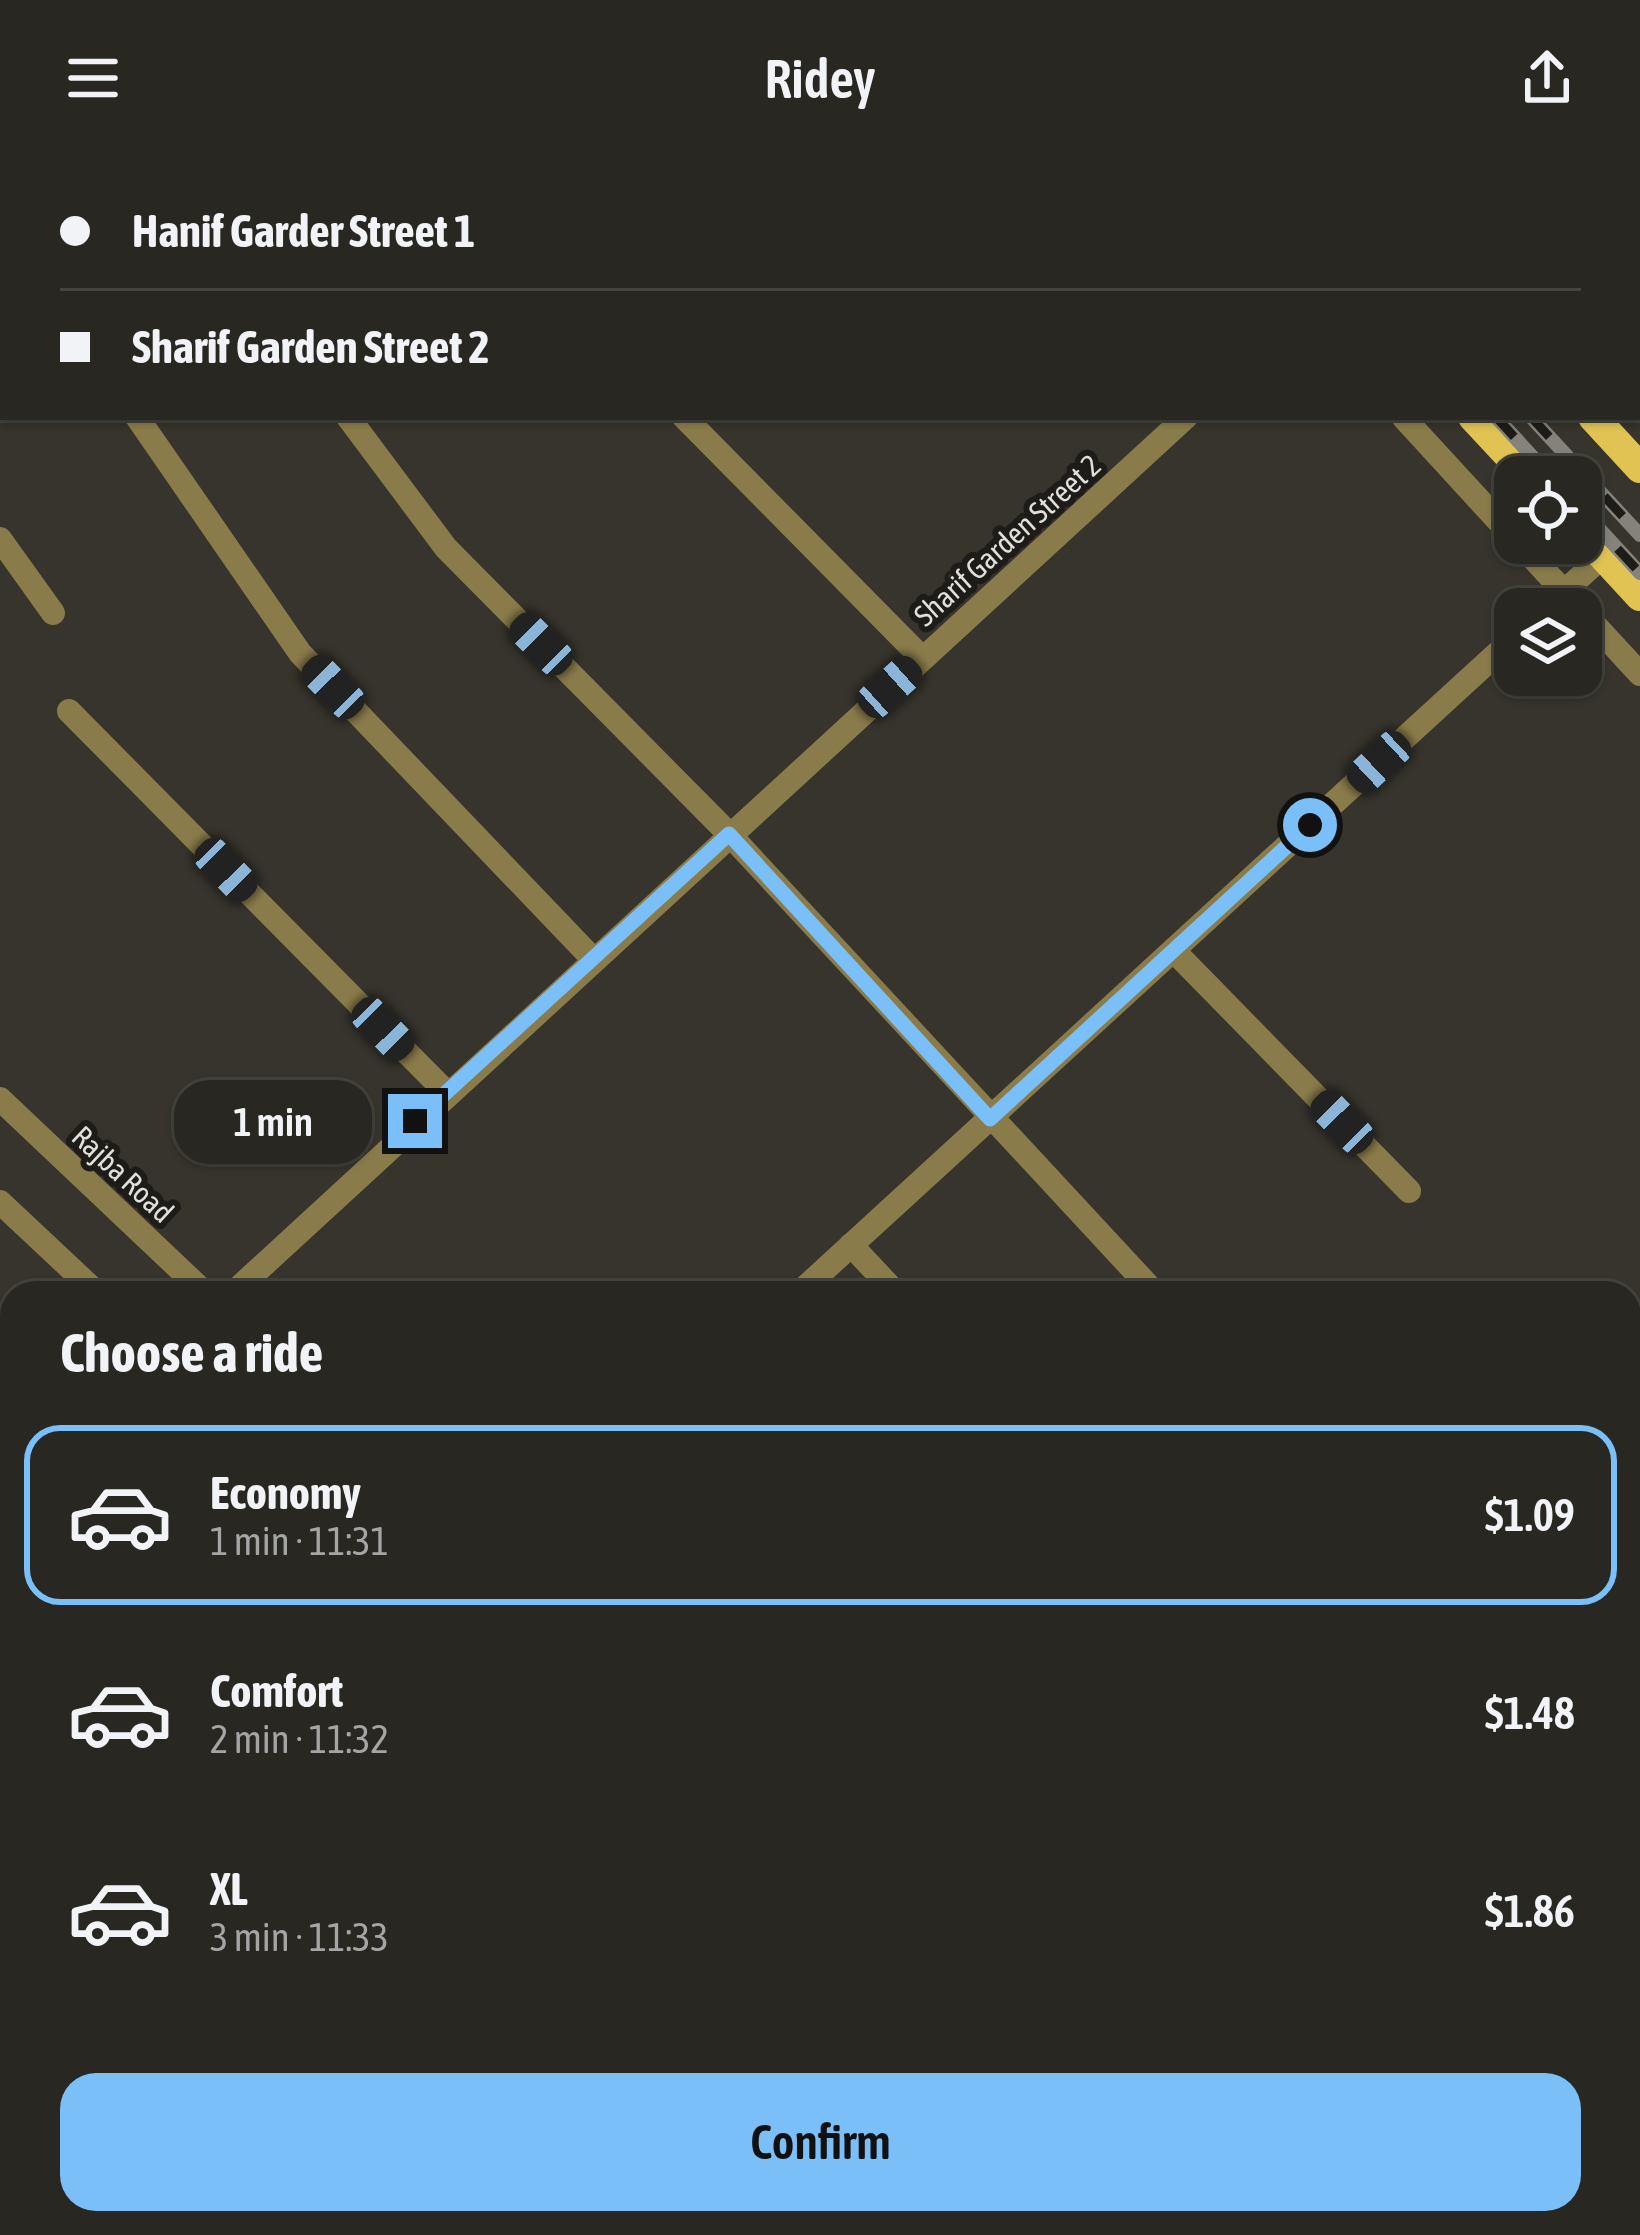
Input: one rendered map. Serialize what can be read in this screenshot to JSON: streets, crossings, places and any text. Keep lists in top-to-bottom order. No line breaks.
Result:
{"streets":{"street":["Sharif Garden Street 2","Rajba Road"]},"page":{"header":"Ridey","banner":["Hanif Garder Street 1","Sharif Garden Street 2"],"bubble":"1 min","heading":"Choose a ride","list":[{"name":"Economy","note":"1 min · 11:31","value":"$1.09"},{"name":"Comfort","note":"2 min · 11:32","value":"$1.48"},{"name":"XL","note":"3 min · 11:33","value":"$1.86"}],"buttons":"Confirm"}}
